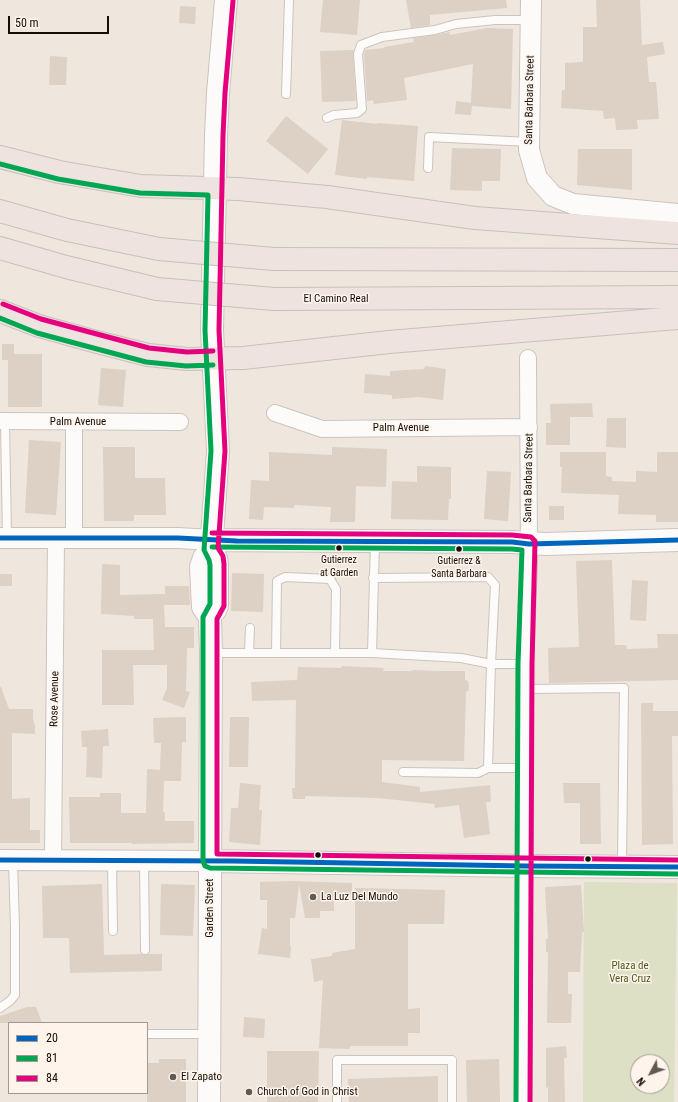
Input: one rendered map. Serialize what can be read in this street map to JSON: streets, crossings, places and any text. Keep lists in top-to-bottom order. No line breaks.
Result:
{"streets":{"highway":["El Camino Real"],"main road":["Garden Street"],"street":["Santa Barbara Street","Palm Avenue","Rose Avenue"]},"crossings":[["Santa Barbara Street","Palm Avenue"],["Palm Avenue","Rose Avenue"]],"parks":["Plaza de Vera Cruz"],"places":["Gutierrez at Garden","Gutierrez & Santa Barbara","La Luz Del Mundo","El Zapato","Church of God in Christ"],"lines":["transit line 84","transit line 81","transit line 20"],"legend":["20","81","84"],"scale_bar":"50 m","north":"bottom left"}
